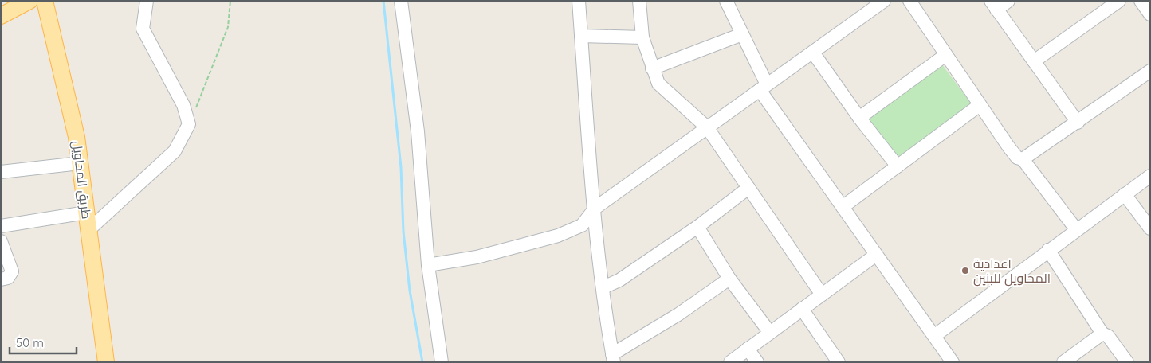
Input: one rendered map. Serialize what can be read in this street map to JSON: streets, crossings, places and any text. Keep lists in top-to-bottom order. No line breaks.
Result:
{"streets":{"main road":["طريق المحاويل"]},"places":["اعدادية المحاويل للبنين"],"scale_bar":"50 m"}
